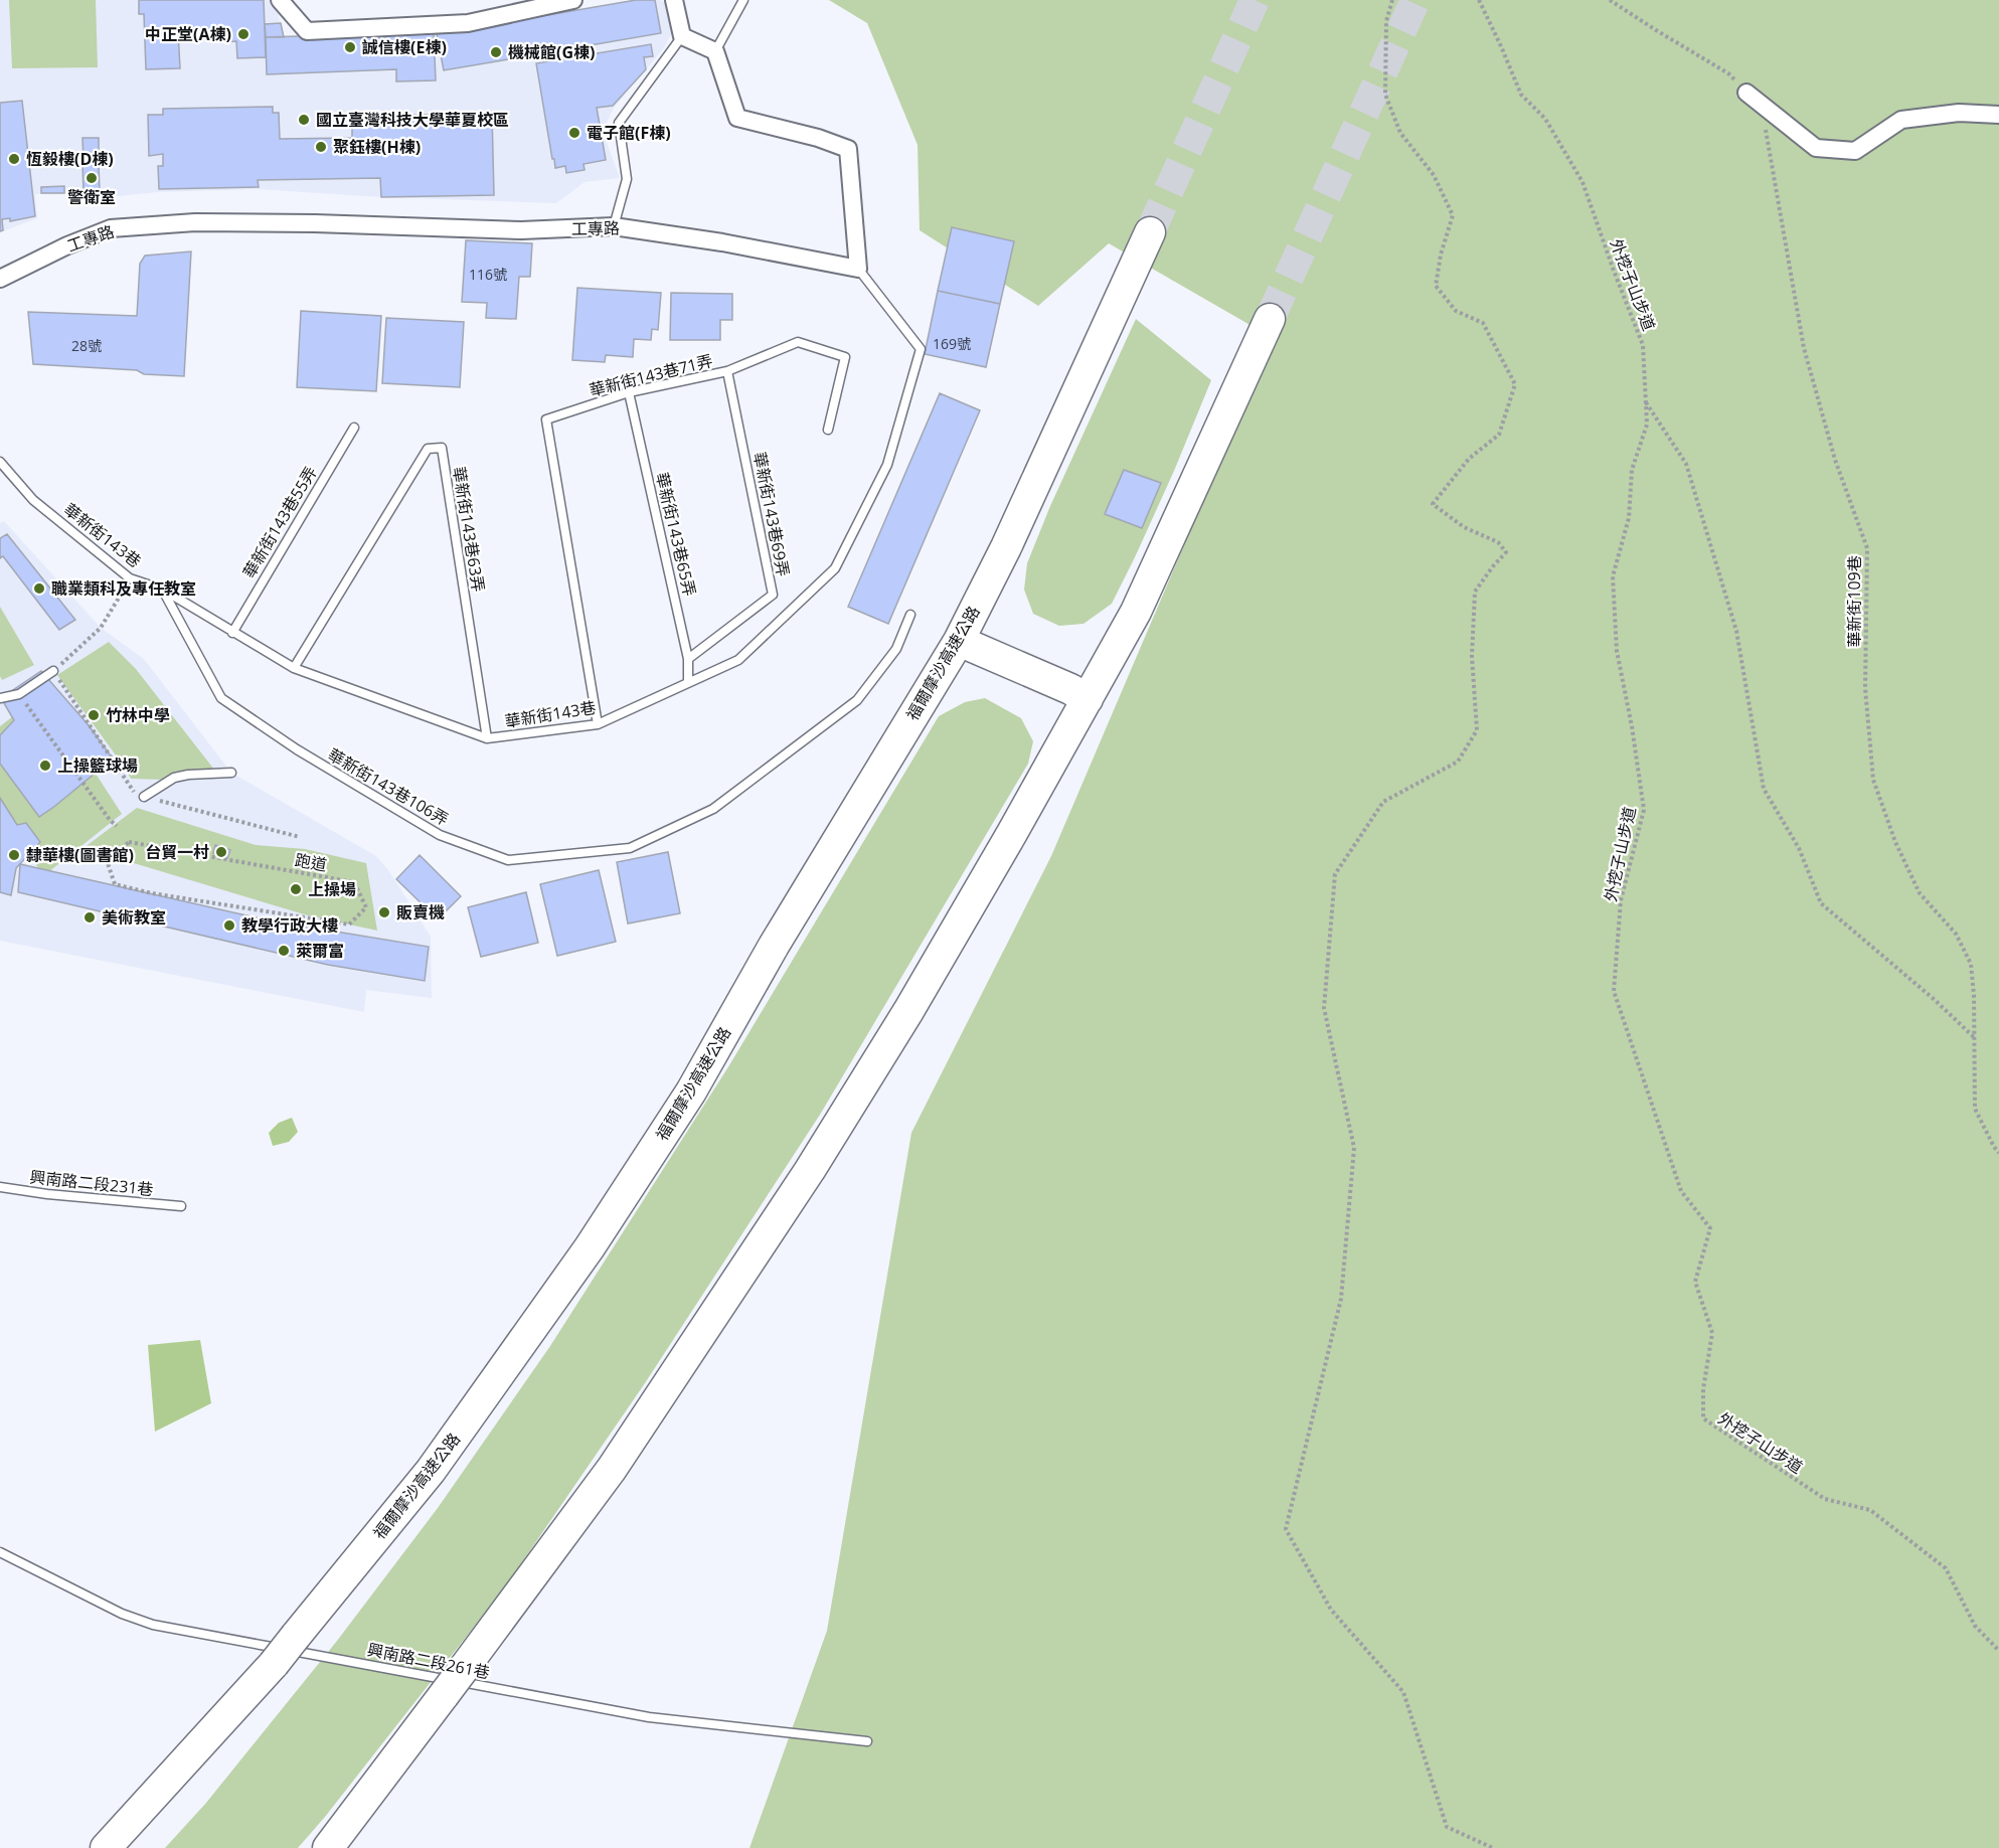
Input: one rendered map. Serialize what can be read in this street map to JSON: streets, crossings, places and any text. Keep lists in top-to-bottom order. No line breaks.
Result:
{"streets":{"highway":["福爾摩沙高速公路"],"street":["工專路"],"lane":["華新街143巷71弄","華新街143巷69弄","華新街143巷55弄","華新街143巷63弄","華新街143巷65弄","華新街143巷","華新街143巷106弄","興南路二段231巷","興南路二段261巷"],"path":["外挖子山步道","華新街109巷","跑道"]},"crossings":[["工專路","華新街143巷"],["華新街143巷71弄","華新街143巷69弄"],["華新街143巷71弄","華新街143巷65弄"],["華新街143巷71弄","華新街143巷"],["華新街143巷69弄","華新街143巷65弄"],["華新街143巷55弄","華新街143巷"],["華新街143巷63弄","華新街143巷"],["華新街143巷65弄","華新街143巷"],["華新街143巷","華新街143巷106弄"]],"places":["中正堂(A棟)","誠信樓(E棟)","機械館(G棟)","國立臺灣科技大學華夏校區","電子館(F棟)","聚鈺樓(H棟)","恆毅樓(D棟)","警衛室","職業類科及專任教室","竹林中學","上操籃球場","台貿一村","隸華樓(圖書館)","上操場","販賣機","美術教室","教學行政大樓","萊爾富"],"house_numbers":["116號","169號","28號"]}
